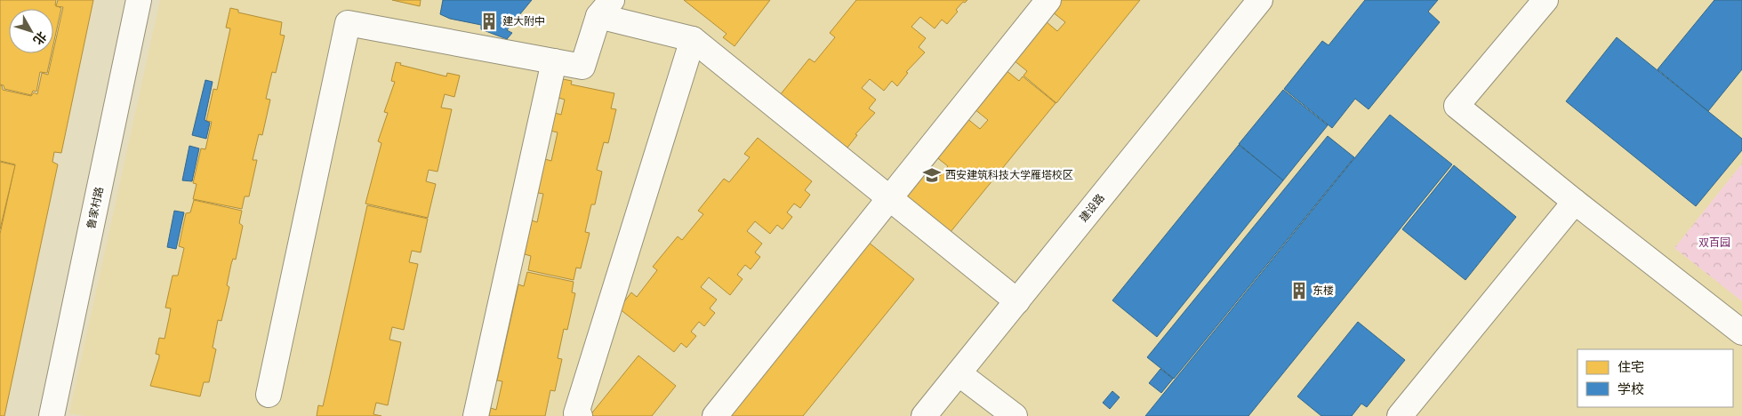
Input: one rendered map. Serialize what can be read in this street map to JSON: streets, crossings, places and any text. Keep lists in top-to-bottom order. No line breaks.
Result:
{"streets":{"street":["鲁家村路","建设路"]},"parks":["双百园"],"places":{"building":["建大附中","东楼"],"school or university":["西安建筑科技大学雁塔校区"]},"legend":["住宅","学校"],"north":"bottom right"}
